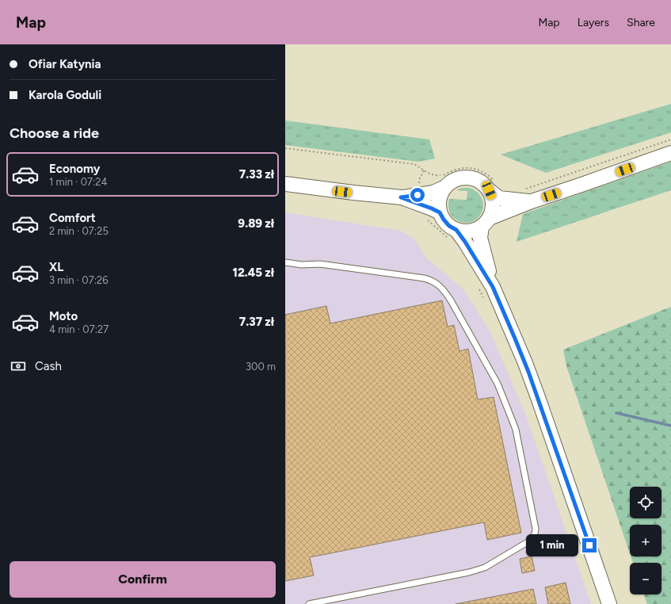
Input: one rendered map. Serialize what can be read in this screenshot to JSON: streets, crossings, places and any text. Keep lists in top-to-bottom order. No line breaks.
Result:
{"page":{"header":"Map","nav":["Map","Layers","Share"],"banner":["Ofiar Katynia","Karola Goduli"],"heading":"Choose a ride","list":[{"name":"Economy","note":"1 min · 07:24","value":"7.33 zł"},{"name":"Comfort","note":"2 min · 07:25","value":"9.89 zł"},{"name":"XL","note":"3 min · 07:26","value":"12.45 zł"},{"name":"Moto","note":"4 min · 07:27","value":"7.37 zł"}],"pay":["Cash","300 m"],"map_buttons":["+","−"],"bubble":"1 min","buttons":"Confirm"}}
